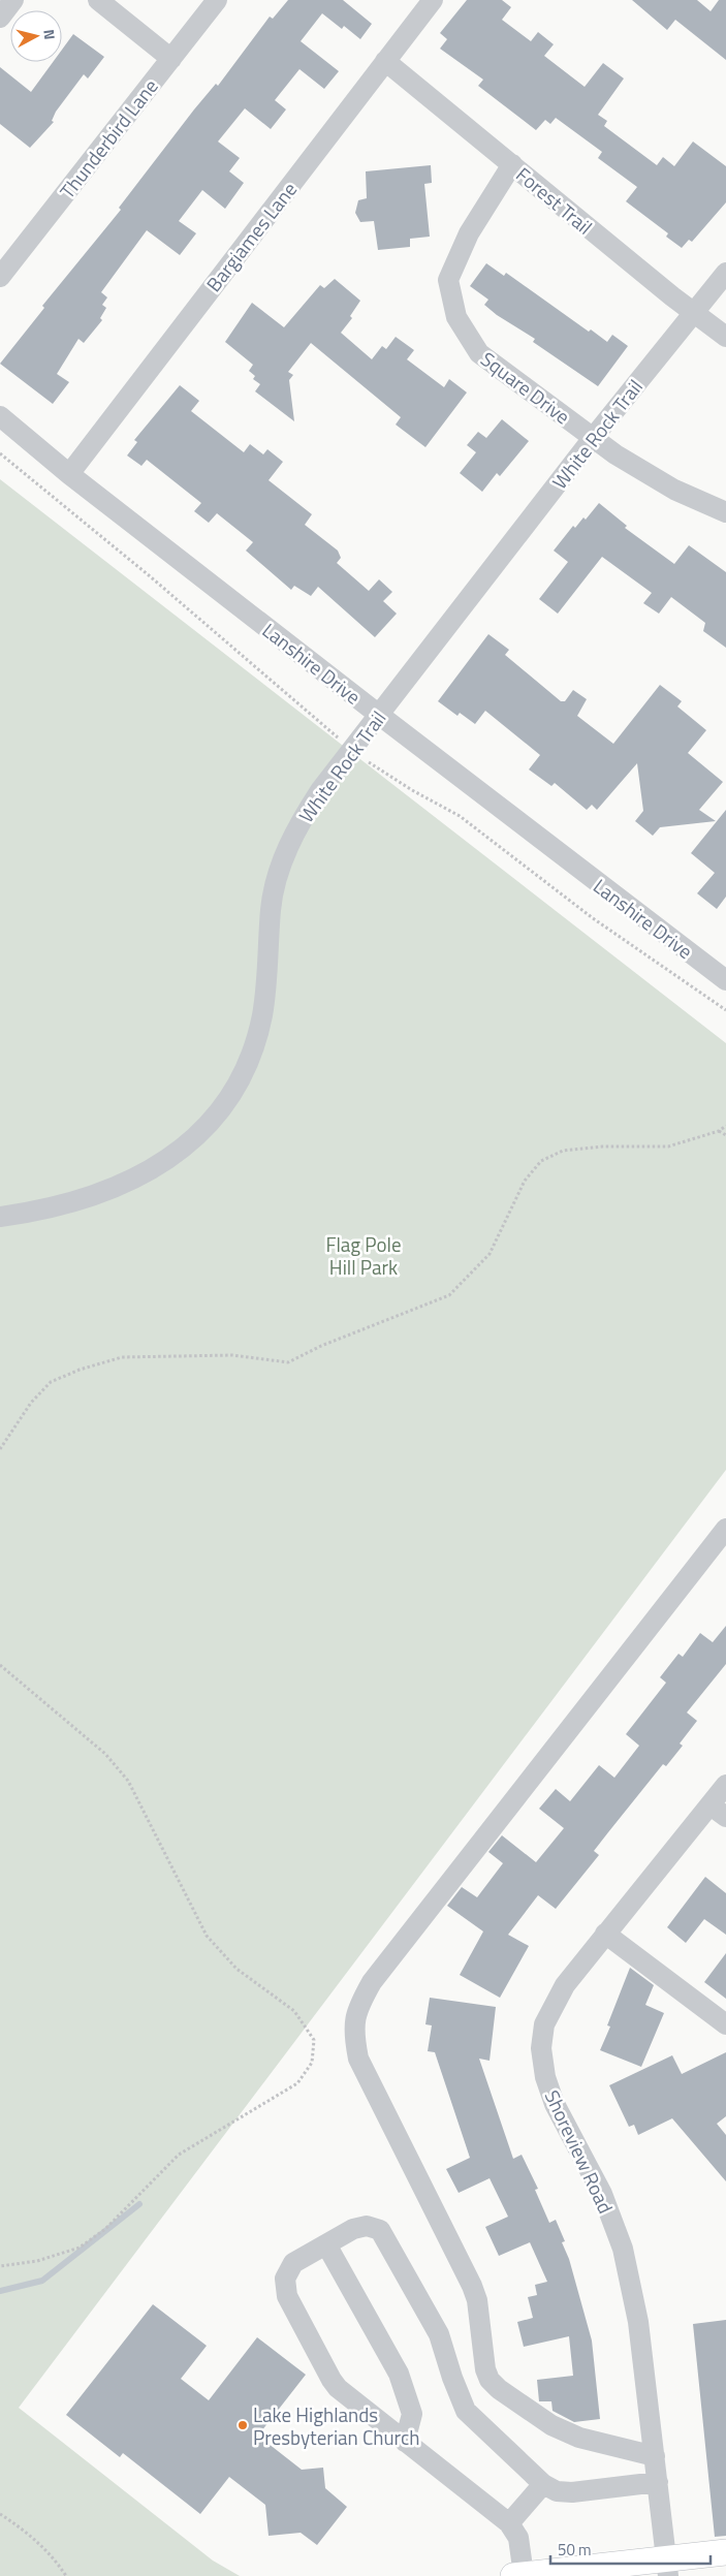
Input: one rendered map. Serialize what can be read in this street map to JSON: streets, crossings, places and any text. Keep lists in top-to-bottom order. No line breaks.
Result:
{"streets":{"street":["Thunderbird Lane","Forest Trail","Bargiames Lane","Square Drive","White Rock Trail","Lanshire Drive","Shoreview Road"]},"crossings":[["Forest Trail","Bargiames Lane"],["Forest Trail","Square Drive"],["Forest Trail","White Rock Trail"],["Bargiames Lane","Lanshire Drive"],["Square Drive","White Rock Trail"],["White Rock Trail","Lanshire Drive"]],"parks":["Flag Pole Hill Park"],"places":["Lake Highlands Presbyterian Church"],"scale_bar":"50 m","north":"right"}
